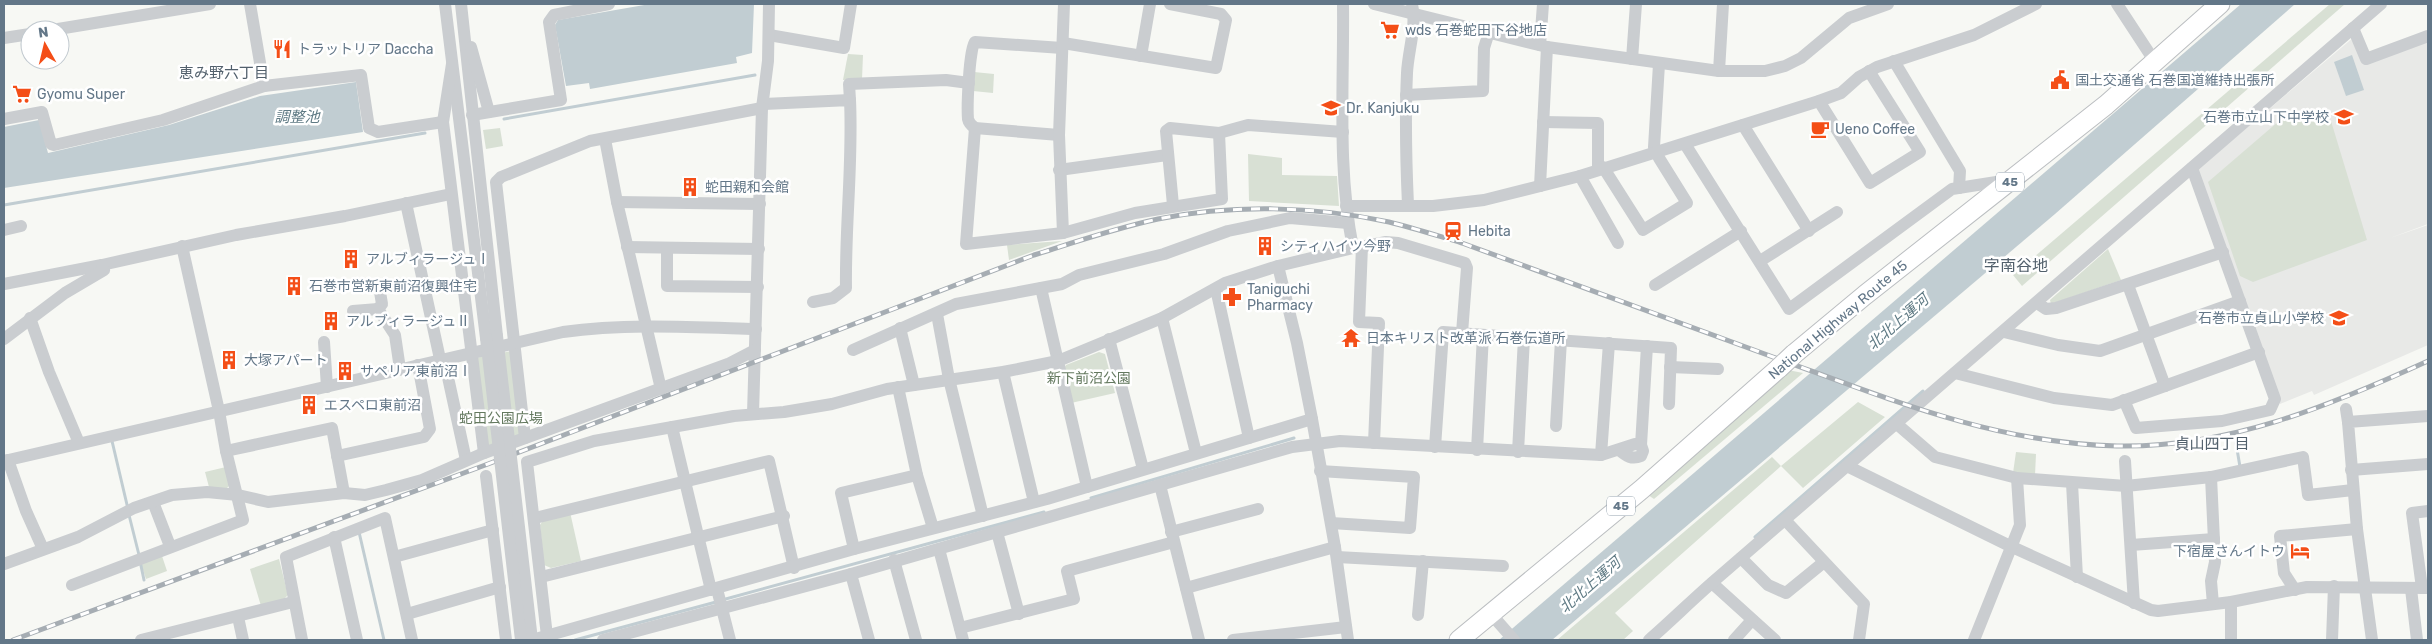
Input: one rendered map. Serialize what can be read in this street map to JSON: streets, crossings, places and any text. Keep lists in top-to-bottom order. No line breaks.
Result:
{"streets":{"highway":["45","National Highway Route 45"]},"districts":["恵み野六丁目","字南谷地","貞山四丁目"],"water":["調整池","北北上運河"],"parks":["新下前沼公園","蛇田公園広場"],"places":{"supermarket":["wds 石巻蛇田下谷地店","Gyomu Super"],"restaurant":["トラットリア Daccha"],"public building":["国土交通省 石巻国道維持出張所"],"school or university":["Dr. Kanjuku","石巻市立山下中学校","石巻市立貞山小学校"],"cafe":["Ueno Coffee"],"building":["蛇田親和会館","シティハイツ今野","アルブィラージュⅠ","石巻市営新東前沼復興住宅","アルブィラージュⅡ","大塚アパート","サペリア東前沼Ⅰ","エスペロ東前沼"],"station":["Hebita"],"pharmacy":["Taniguchi Pharmacy"],"temple":["日本キリスト改革派 石巻伝道所"],"hotel":["下宿屋さんイトウ"]},"north":"top"}
